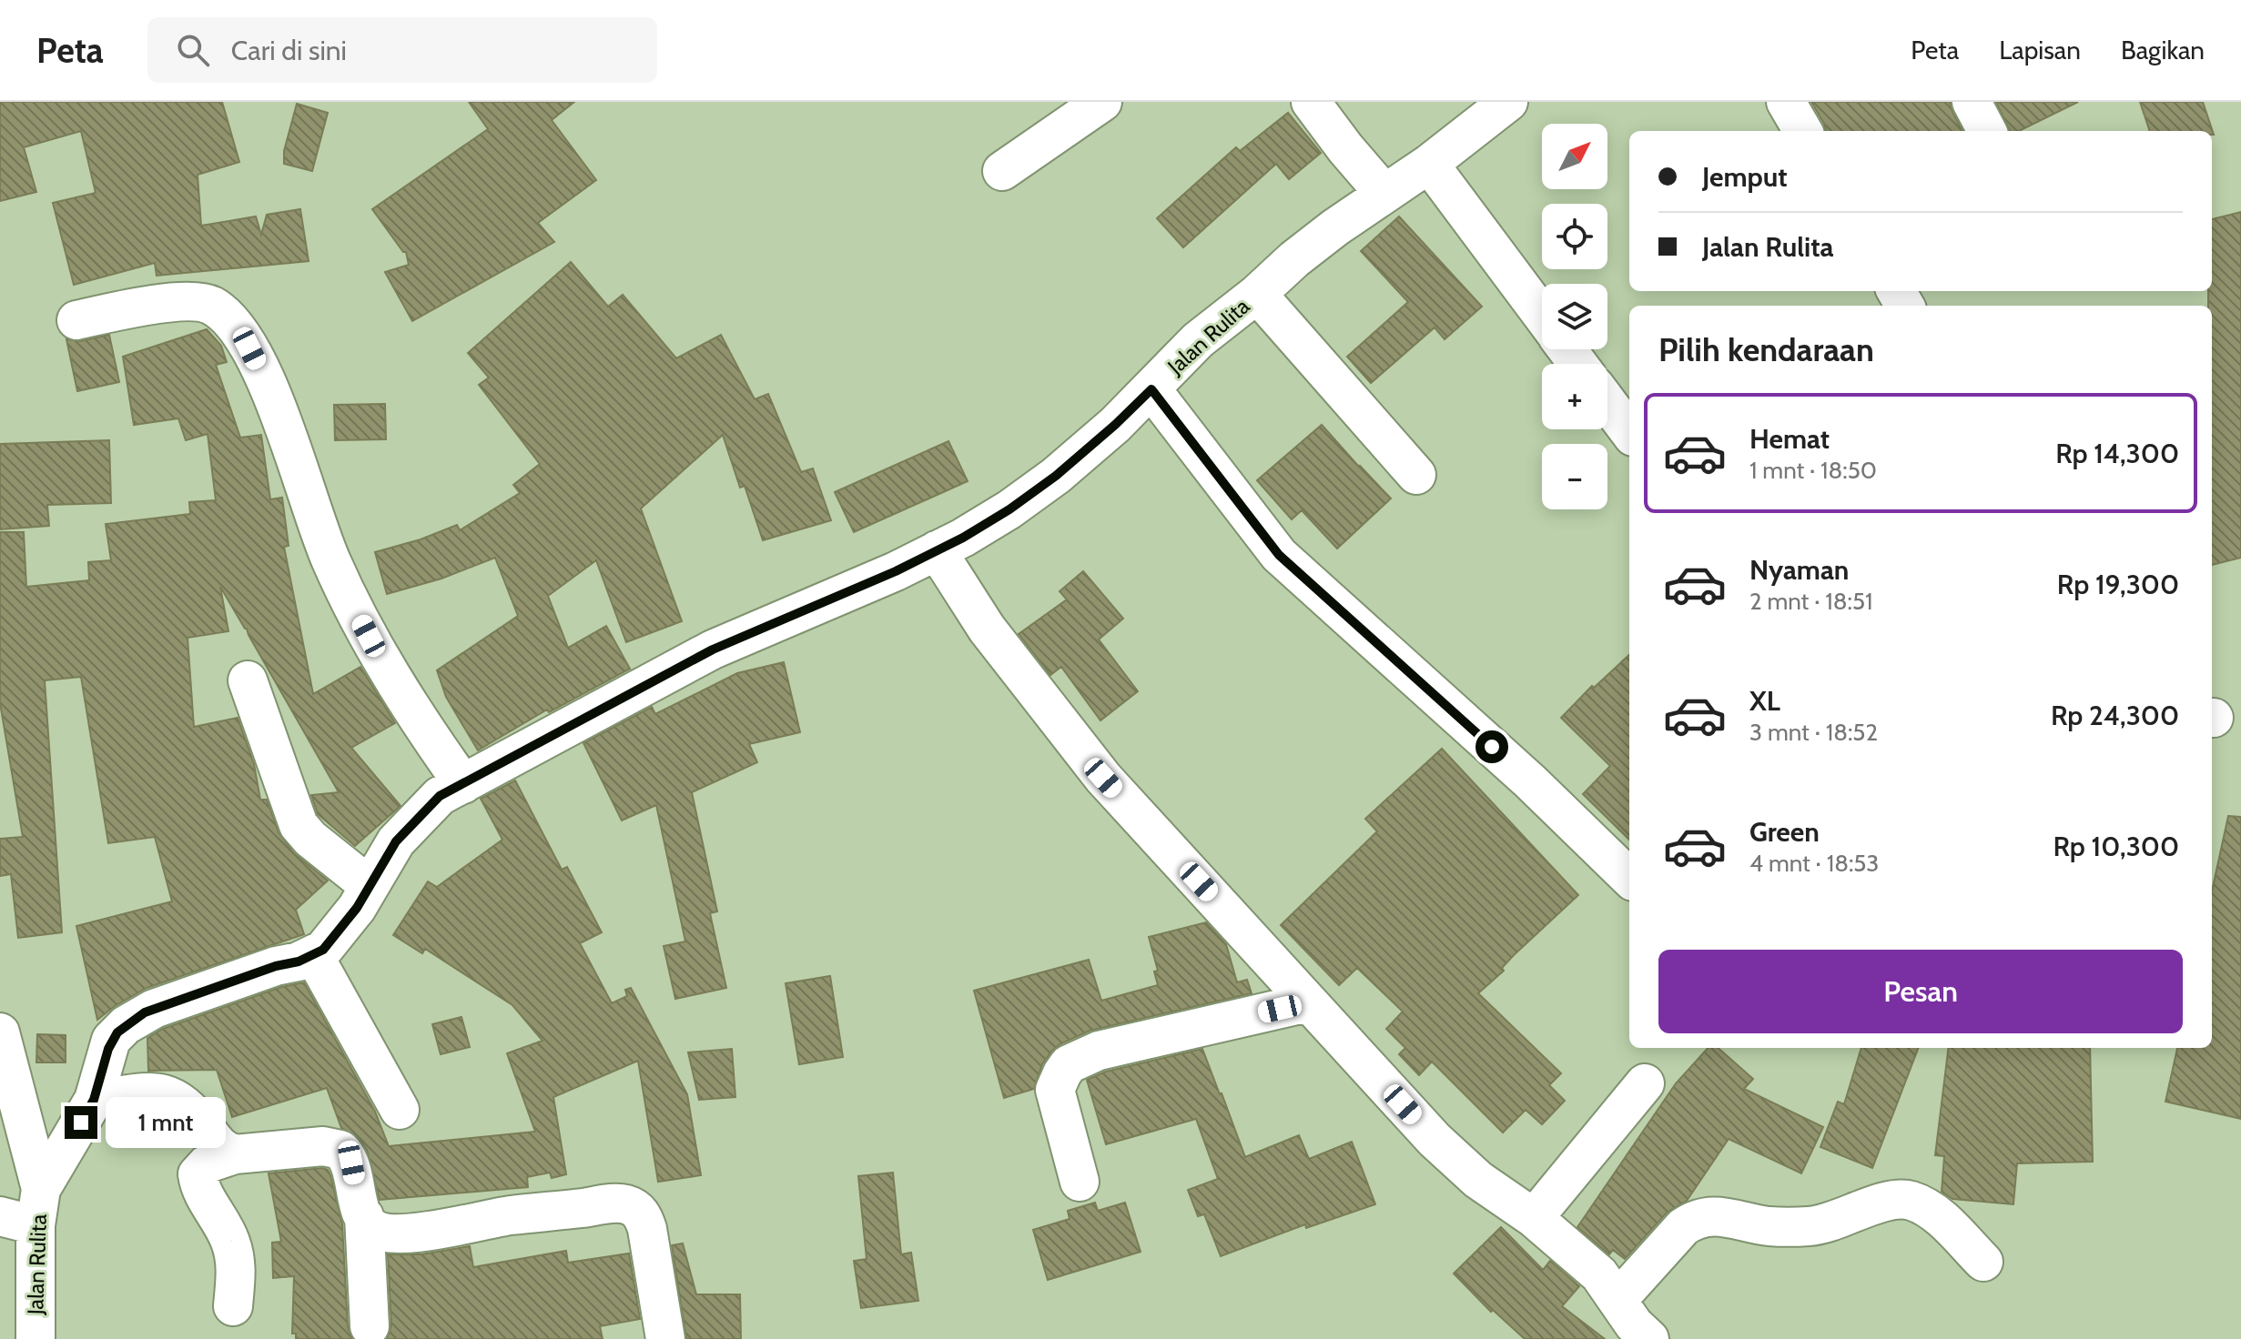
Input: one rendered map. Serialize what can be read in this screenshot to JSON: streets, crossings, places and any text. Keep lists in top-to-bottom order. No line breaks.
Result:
{"streets":{"street":["Jalan Rulita"]},"north":"top right","page":{"header":"Peta","search":"Cari di sini","nav":["Peta","Lapisan","Bagikan"],"map_buttons":["+","−"],"banner":["Jemput","Jalan Rulita"],"heading":"Pilih kendaraan","list":[{"name":"Hemat","note":"1 mnt · 18:50","value":"Rp 14,300"},{"name":"Nyaman","note":"2 mnt · 18:51","value":"Rp 19,300"},{"name":"XL","note":"3 mnt · 18:52","value":"Rp 24,300"},{"name":"Green","note":"4 mnt · 18:53","value":"Rp 10,300"}],"buttons":"Pesan","bubble":"1 mnt"}}
